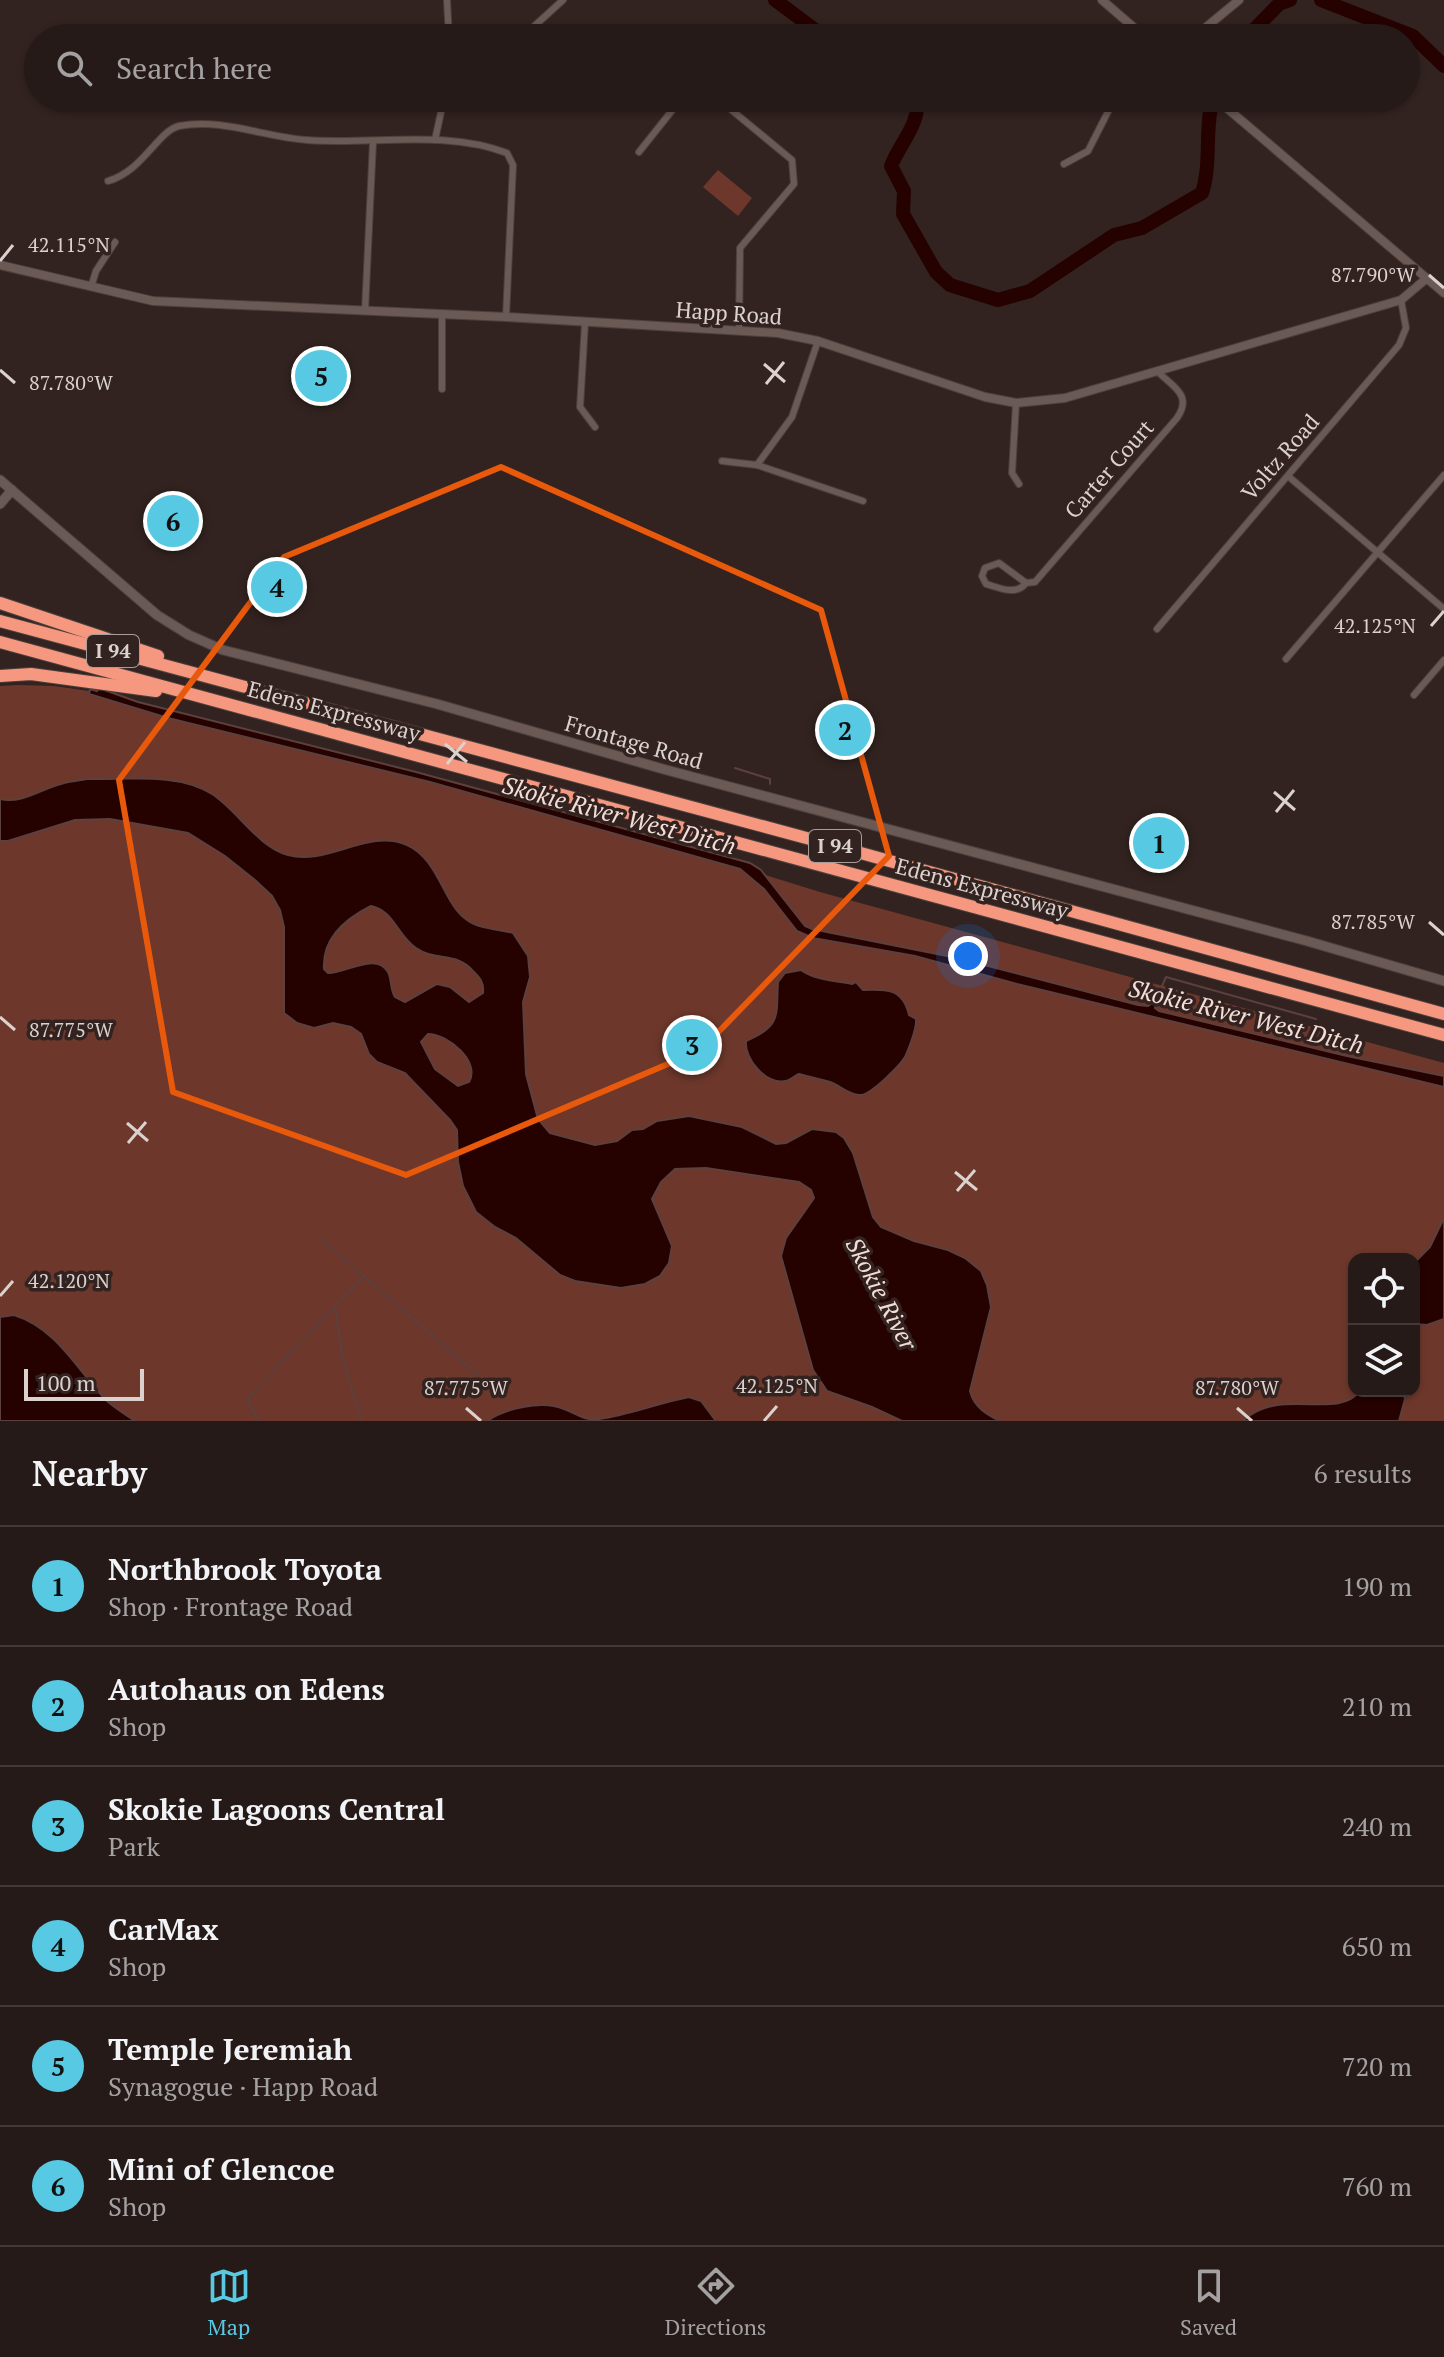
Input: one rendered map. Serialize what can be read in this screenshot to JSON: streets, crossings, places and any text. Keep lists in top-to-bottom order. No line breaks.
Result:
{"streets":{"highway":["I 94","Edens Expressway"],"main road":["Frontage Road"],"street":["Happ Road","Voltz Road","Carter Court"]},"crossings":[["Happ Road","Voltz Road"],["Happ Road","Carter Court"]],"water":["Skokie River West Ditch","Skokie River"],"scale_bar":"100 m","page":{"search":"Search here","pins":["5","6","4","2","1","3"],"scale":"100 m","heading":["Nearby","6 results"],"list":[{"mark":"1","name":"Northbrook Toyota","note":"Shop · Frontage Road","value":"190 m"},{"mark":"2","name":"Autohaus on Edens","note":"Shop","value":"210 m"},{"mark":"3","name":"Skokie Lagoons Central","note":"Park","value":"240 m"},{"mark":"4","name":"CarMax","note":"Shop","value":"650 m"},{"mark":"5","name":"Temple Jeremiah","note":"Synagogue · Happ Road","value":"720 m"},{"mark":"6","name":"Mini of Glencoe","note":"Shop","value":"760 m"}],"nav":["Map","Directions","Saved"]},"coordinates":["42.115°N","87.790°W","87.780°W","42.125°N","87.785°W","87.775°W","42.120°N"]}
